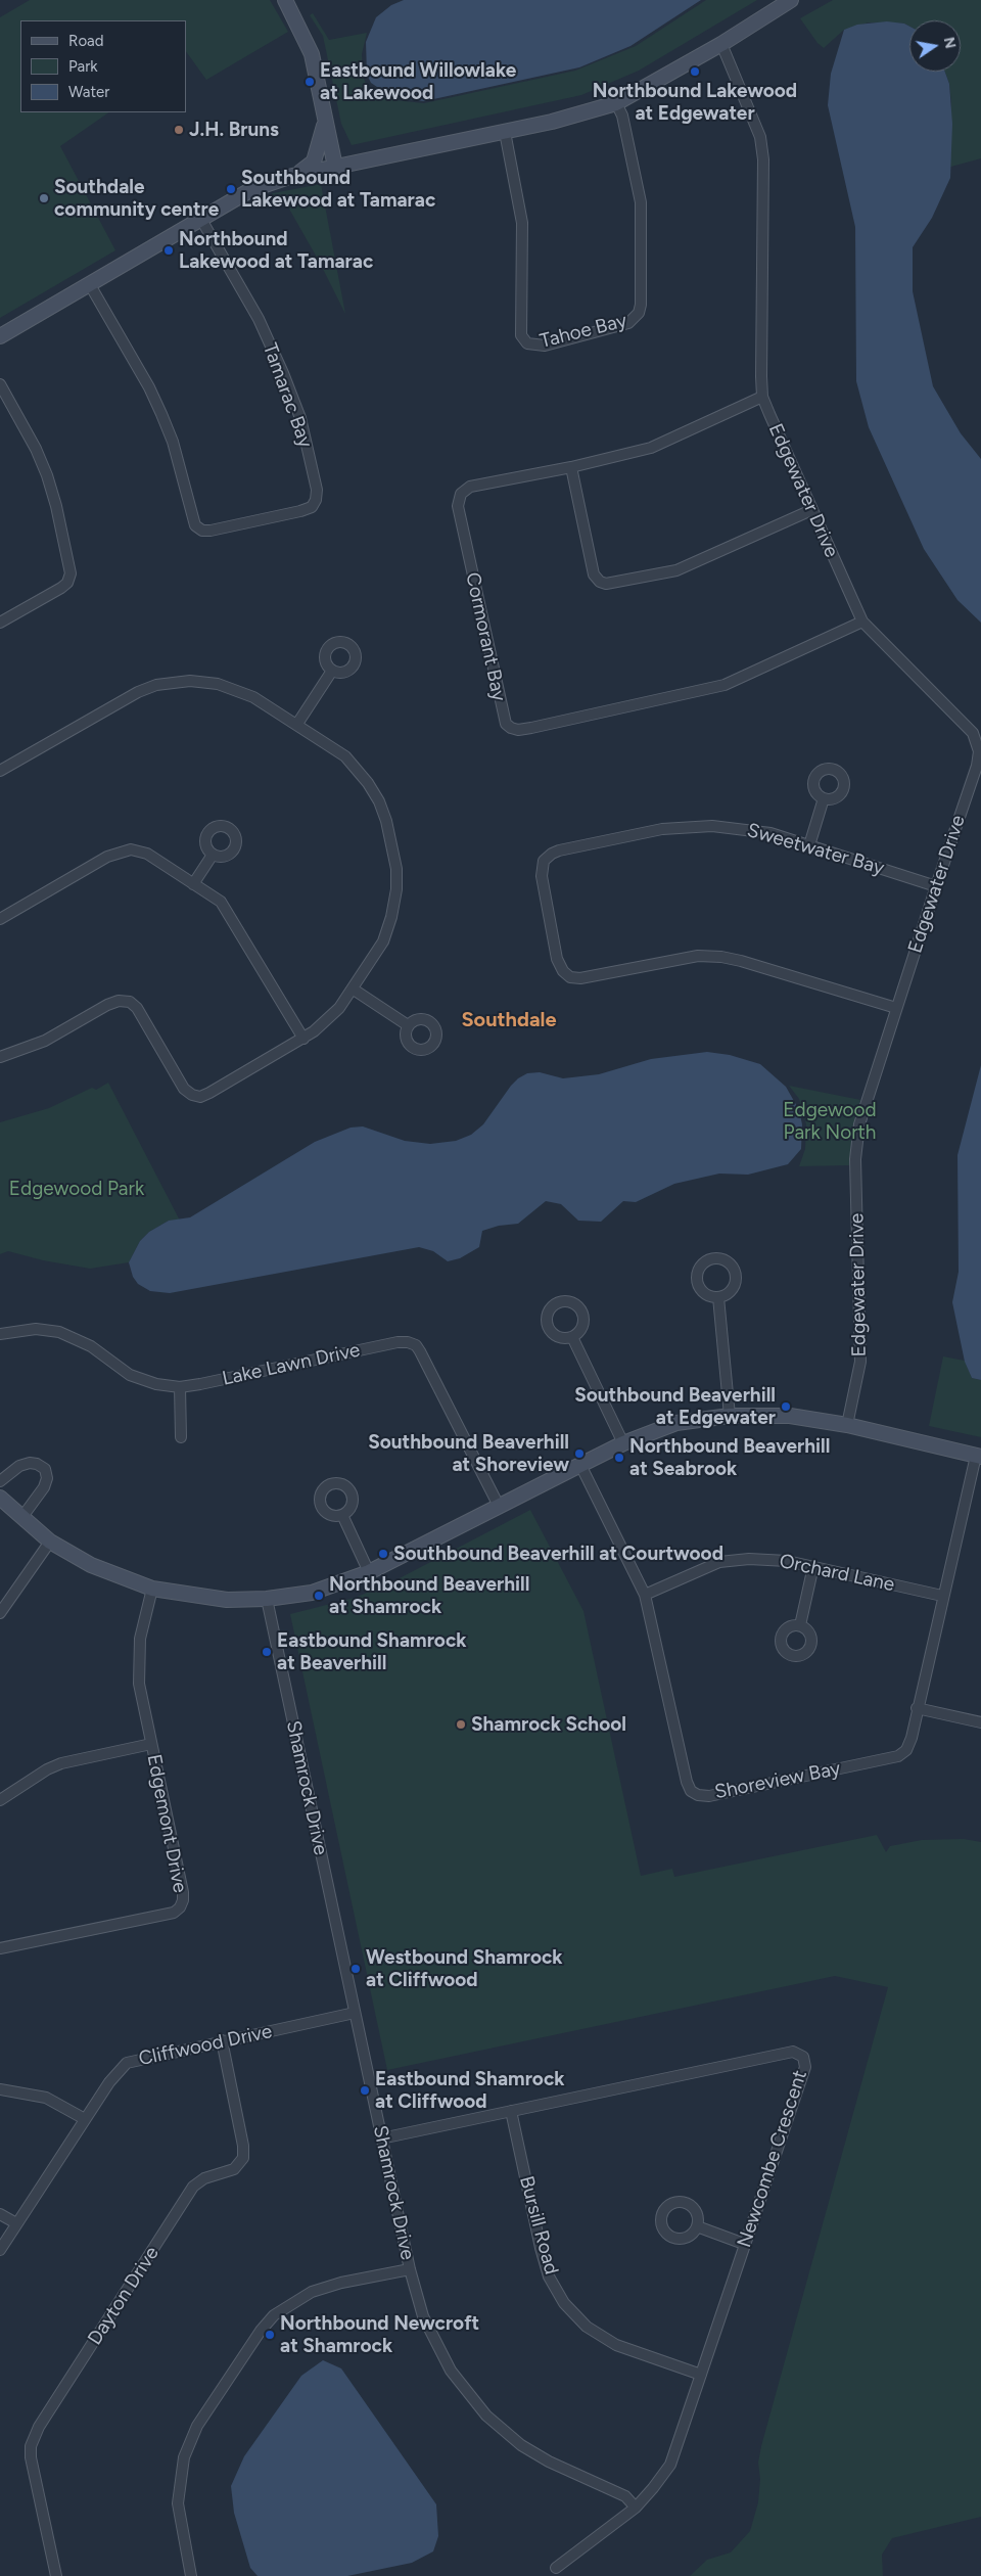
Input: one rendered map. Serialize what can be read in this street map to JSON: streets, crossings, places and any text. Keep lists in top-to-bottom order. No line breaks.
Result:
{"streets":{"street":["Tahoe Bay","Tamarac Bay","Edgewater Drive","Cormorant Bay","Sweetwater Bay","Lake Lawn Drive","Orchard Lane","Shoreview Bay","Shamrock Drive","Edgemont Drive","Cliffwood Drive","Newcombe Crescent","Bursill Road","Dayton Drive"]},"crossings":[["Edgewater Drive","Cormorant Bay"],["Edgewater Drive","Sweetwater Bay"],["Orchard Lane","Shoreview Bay"],["Shamrock Drive","Cliffwood Drive"],["Shamrock Drive","Newcombe Crescent"],["Cliffwood Drive","Dayton Drive"],["Newcombe Crescent","Bursill Road"]],"districts":["Southdale"],"parks":["Edgewood Park North","Edgewood Park"],"places":["Northbound Lakewood at Edgewater","Eastbound Willowlake at Lakewood","J.H. Bruns","Southbound Lakewood at Tamarac","Southdale community centre","Northbound Lakewood at Tamarac","Southbound Beaverhill at Edgewater","Southbound Beaverhill at Shoreview","Northbound Beaverhill at Seabrook","Southbound Beaverhill at Courtwood","Northbound Beaverhill at Shamrock","Eastbound Shamrock at Beaverhill","Shamrock School","Westbound Shamrock at Cliffwood","Eastbound Shamrock at Cliffwood","Northbound Newcroft at Shamrock"],"legend":["Road","Park","Water"],"north":"right"}
